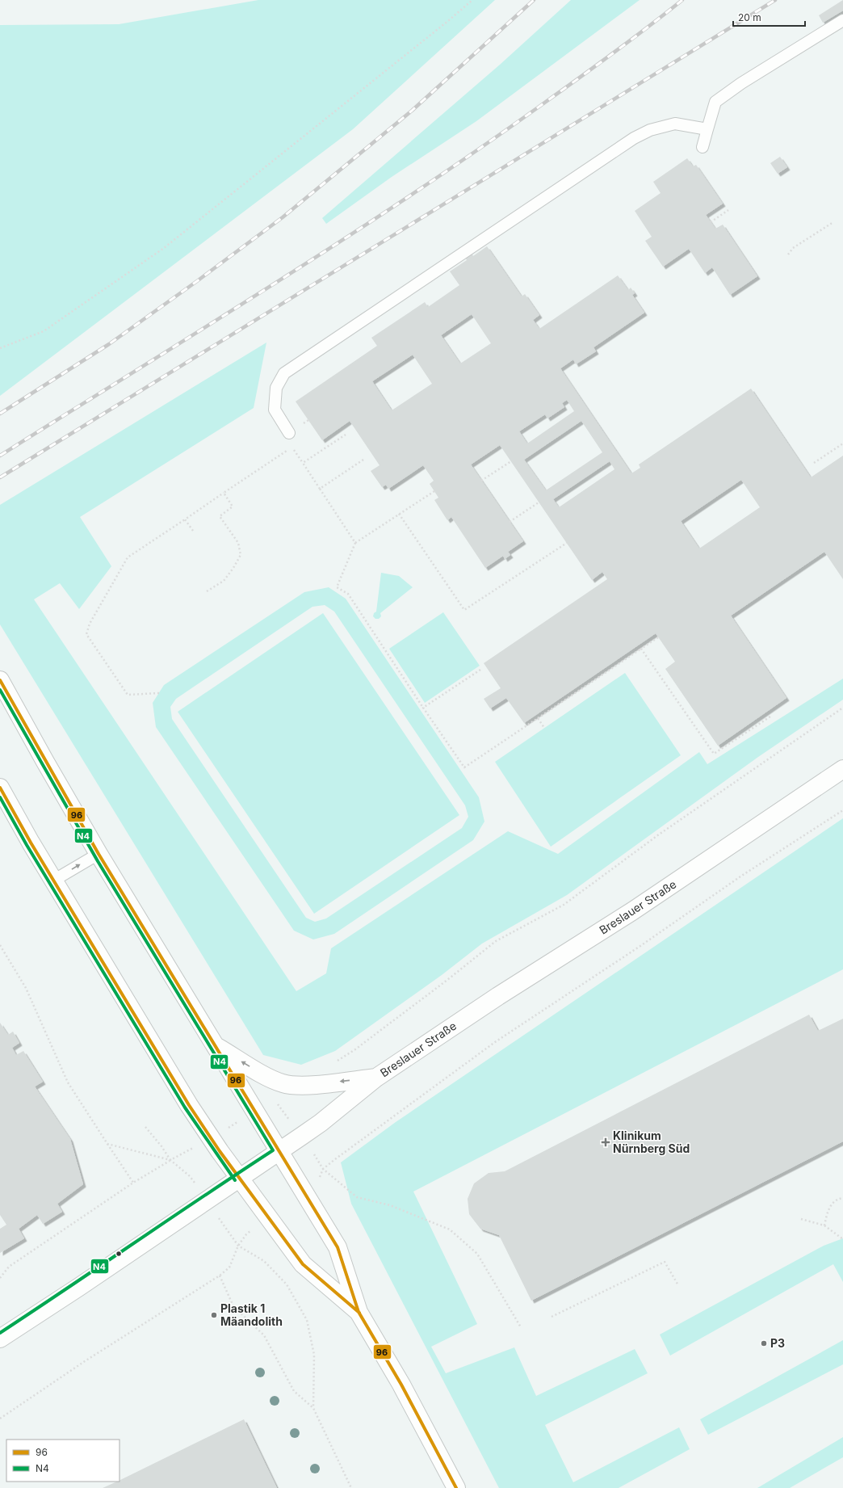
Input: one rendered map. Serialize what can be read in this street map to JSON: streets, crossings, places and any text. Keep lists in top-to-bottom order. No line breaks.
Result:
{"streets":{"main road":["Breslauer Straße"]},"places":{"health":["Klinikum Nürnberg Süd"],"other":["Plastik 1 Mäandolith","P3"]},"lines":["transit line 96","transit line N4"],"legend":["96","N4"],"scale_bar":"20 m"}
